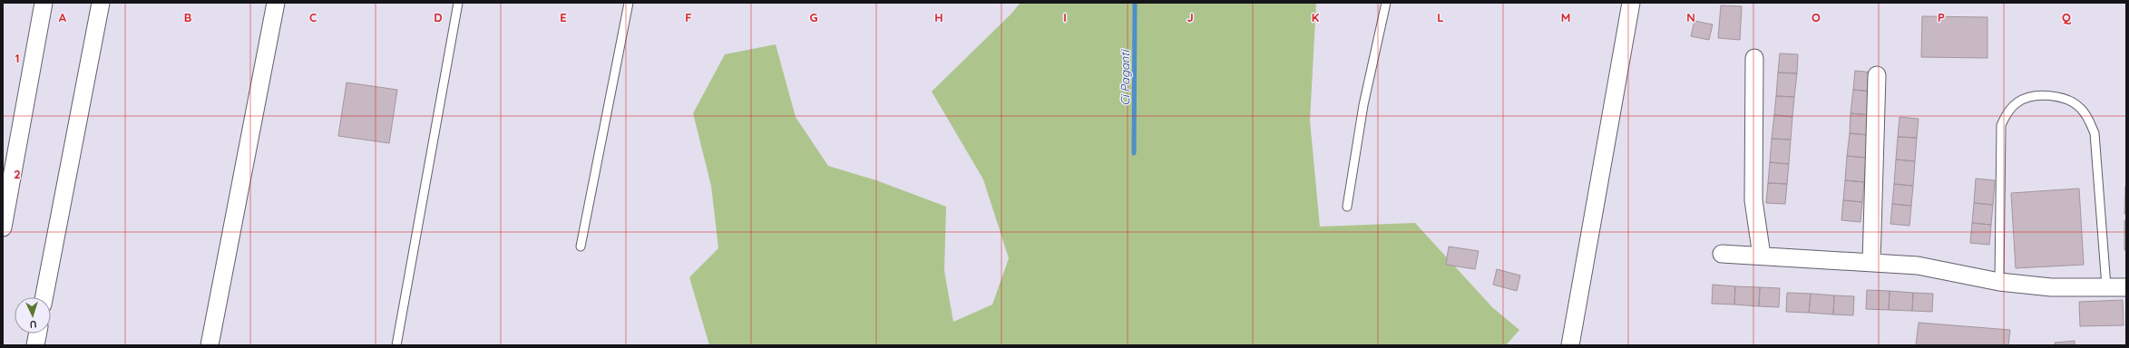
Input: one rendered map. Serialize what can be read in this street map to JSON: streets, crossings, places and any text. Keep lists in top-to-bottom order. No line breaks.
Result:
{"water":["Ci Paganti"],"north":"bottom","grid":{"columns":["A","B","C","D","E","F","G","H","I","J","K","L","M","N","O","P","Q"],"rows":["1","2"]}}
